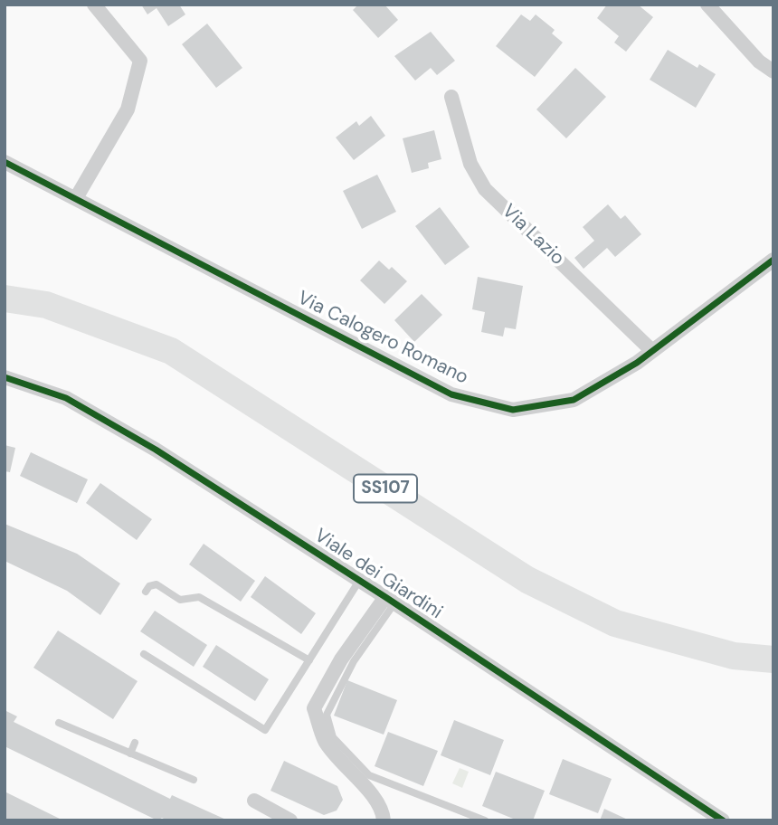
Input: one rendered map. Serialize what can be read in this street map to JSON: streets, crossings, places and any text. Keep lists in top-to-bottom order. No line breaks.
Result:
{"streets":{"highway":["SS107"],"street":["Via Lazio","Via Calogero Romano","Viale dei Giardini"]},"crossings":[["Via Lazio","Via Calogero Romano"]]}
